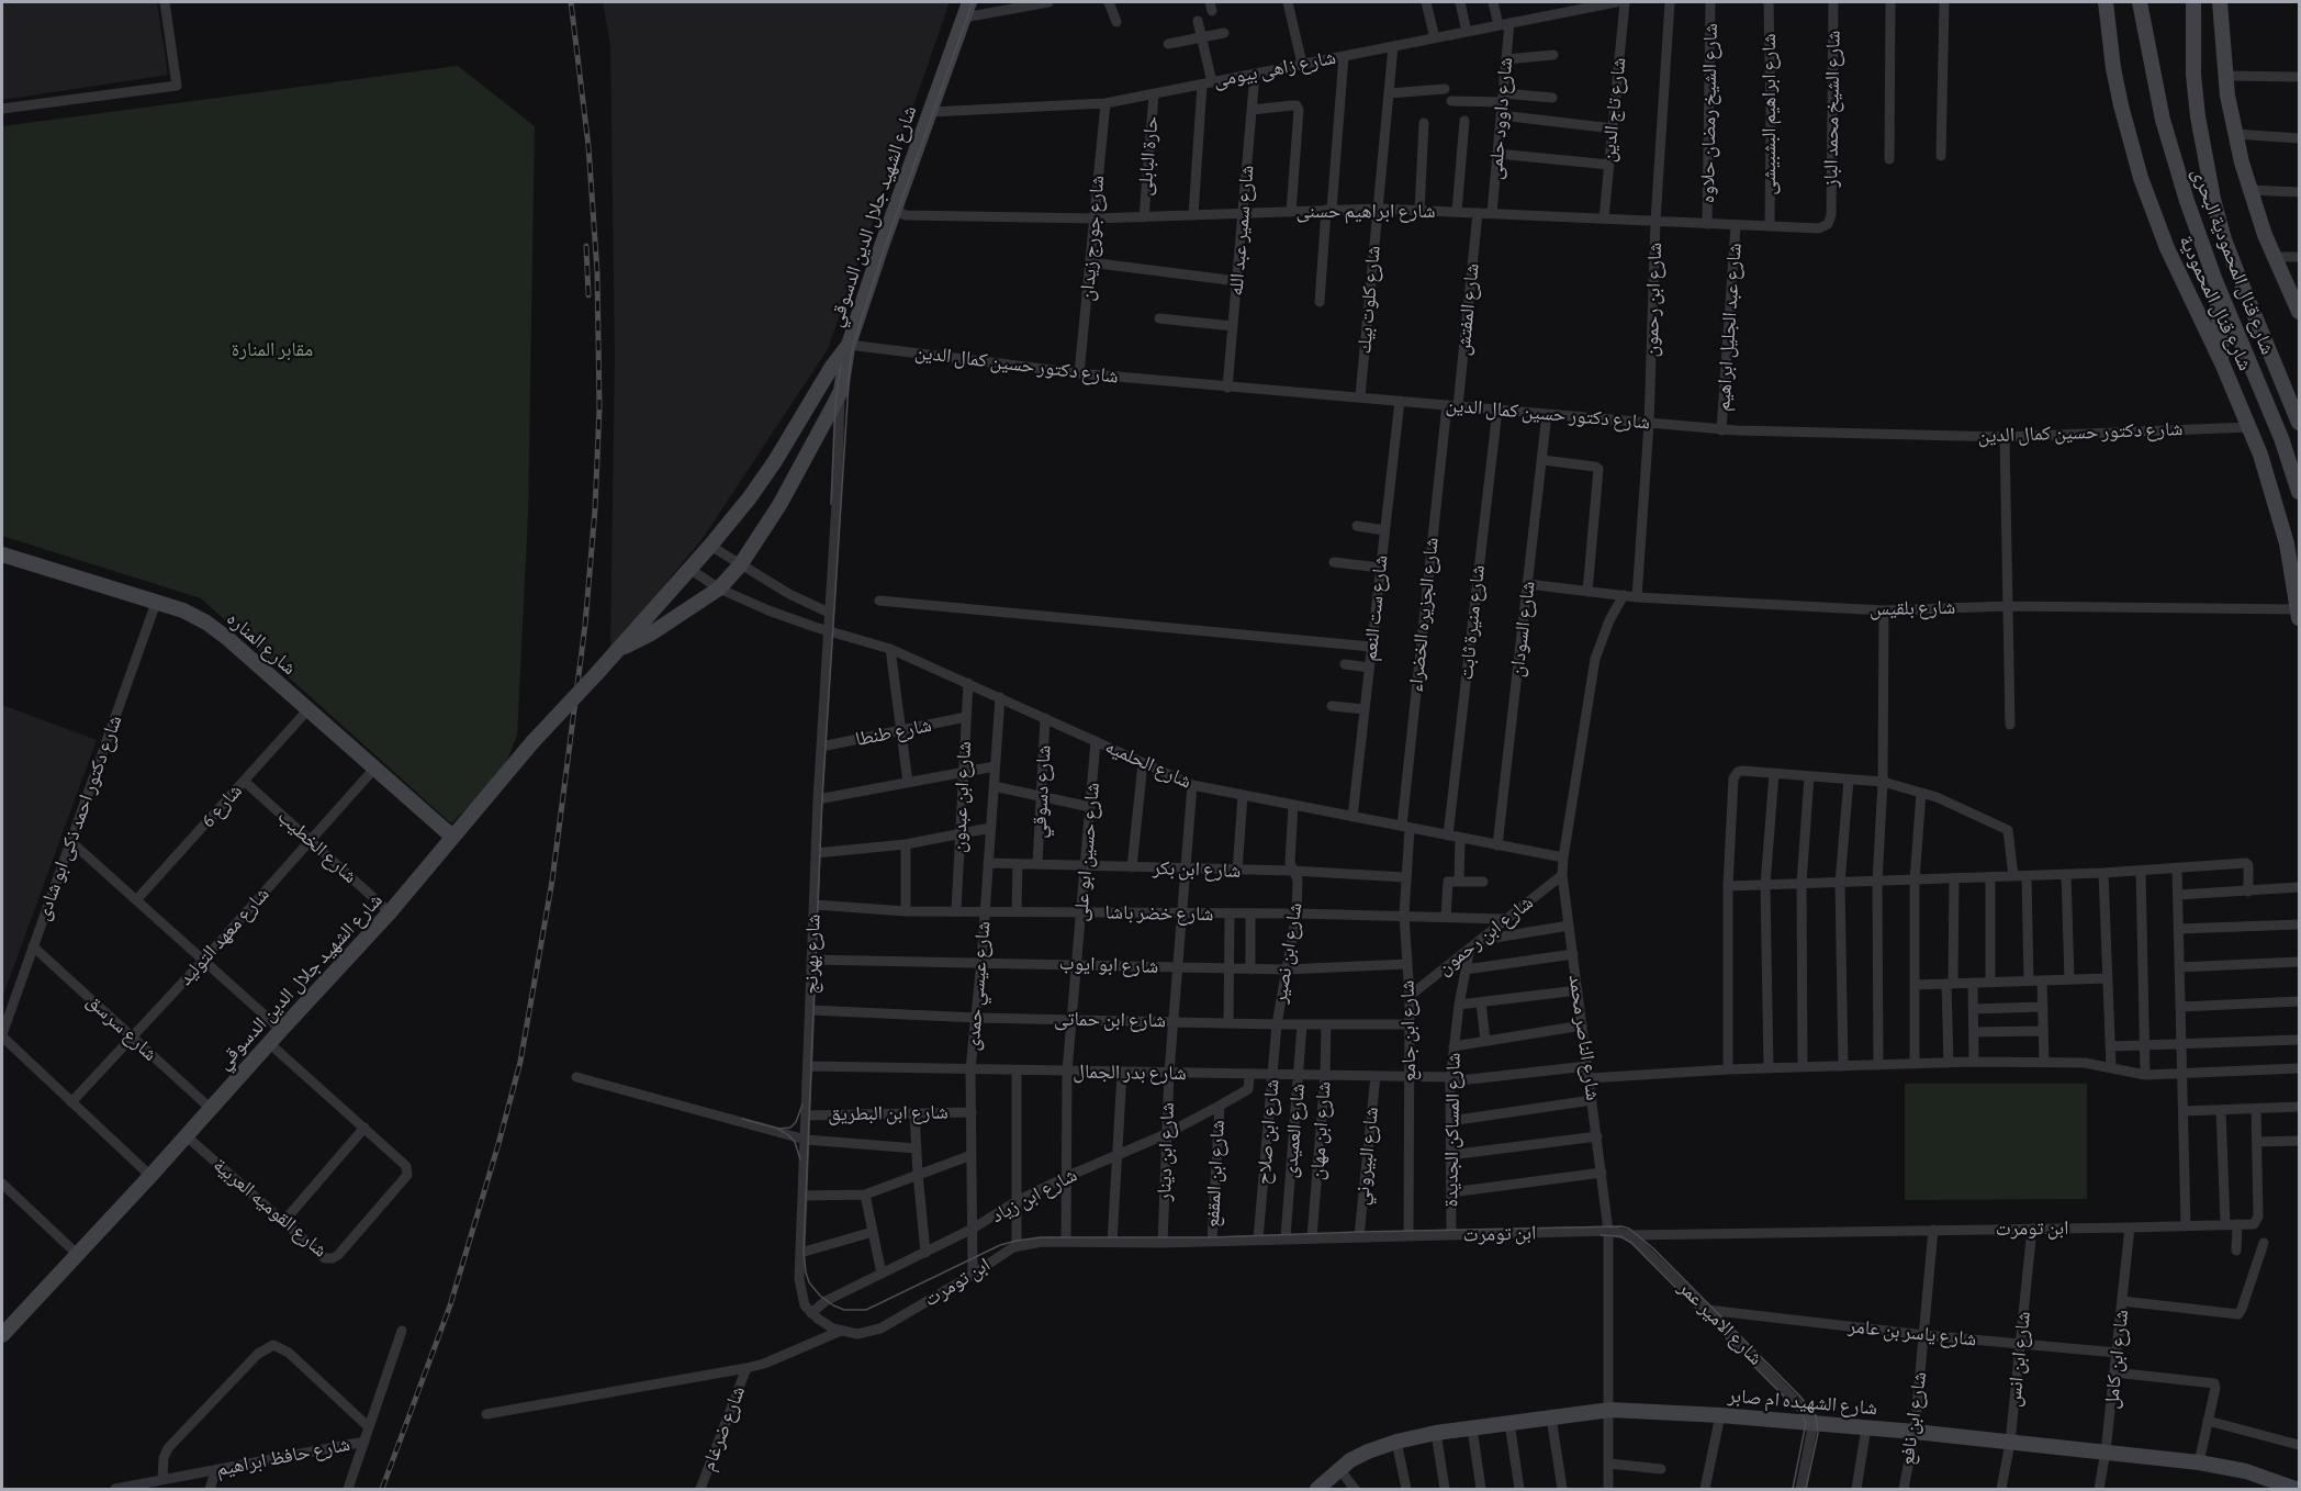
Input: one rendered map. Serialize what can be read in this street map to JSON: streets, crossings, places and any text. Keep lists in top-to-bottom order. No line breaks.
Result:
{"streets":{"main road":["شارع الشهيد جلال الدين الدسوقي","شارع قنال المحمودية البحرى","شارع قنال المحمودية","شارع المناره","شارع الشهيده ام صابر"],"street":["شارع زاهى بيومى","شارع الشيخ محمد الباز","شارع تاج الدين","شارع الشيخ رمضان حلاوه","شارع ابراهيم البشبيشى","شارع داوود حلمى","حارة البابلى","شارع ابراهيم حسنى","شارع سمير عبد الله","شارع جورج زيدان","شارع كلوت بيك","شارع ابن رحمون","شارع المفتش","شارع عبد الجليل ابراهيم","شارع دكتور حسين كمال الدين","شارع ست النعم","شارع بلقيس","شارع الجزيره الخضراء","شارع منيرة ثابت","شارع السودان","شارع طنطا","شارع الحلميه","شارع دسوقي","شارع ابن عبدون","شارع 6","شارع دكتور احمد ذكى ابو شادى","شارع الخطيب","شارع حسين ابو على","شارع ابن بكر","شارع خضر باشا","شارع معهد التوليد","شارع ابن نصير","شارع بهرنج","شارع ابو ايوب","شارع عيسي حمدى","شارع ابن حماتى","شارع سرسق","شارع ابن جامع","شارع الناصر محمد","شارع بدر الجمال","شارع ابن البطريق","شارع المساكن الجديدة","شارع العميدى","شارع ابن مهان","شارع ابن صلاح","شارع ابن دينار","شارع البيروني","شارع ابن المقفع","شارع ابن زياد","شارع القوميه العربية","ابن تومرت","شارع الامير عمر","شارع ياسر بن عامر","شارع ابن انس","شارع ابن كامل","شارع ابن نافع","شارع ضرغام","شارع حافظ ابراهيم"]},"crossings":[["شارع زاهى بيومى","شارع داوود حلمى"],["شارع زاهى بيومى","حارة البابلى"],["شارع زاهى بيومى","شارع الشهيد جلال الدين الدسوقي"],["شارع زاهى بيومى","شارع سمير عبد الله"],["شارع زاهى بيومى","شارع جورج زيدان"],["شارع زاهى بيومى","شارع كلوت بيك"],["شارع الشيخ محمد الباز","شارع ابراهيم حسنى"],["شارع تاج الدين","شارع ابراهيم حسنى"],["شارع الشيخ رمضان حلاوه","شارع ابراهيم حسنى"],["شارع ابراهيم البشبيشى","شارع ابراهيم حسنى"],["شارع داوود حلمى","شارع ابراهيم حسنى"],["حارة البابلى","شارع ابراهيم حسنى"],["شارع ابراهيم حسنى","شارع الشهيد جلال الدين الدسوقي"],["شارع ابراهيم حسنى","شارع سمير عبد الله"],["شارع ابراهيم حسنى","شارع جورج زيدان"],["شارع ابراهيم حسنى","شارع كلوت بيك"],["شارع ابراهيم حسنى","شارع ابن رحمون"],["شارع ابراهيم حسنى","شارع المفتش"],["شارع ابراهيم حسنى","شارع عبد الجليل ابراهيم"],["شارع الشهيد جلال الدين الدسوقي","شارع دكتور حسين كمال الدين"],["شارع الشهيد جلال الدين الدسوقي","شارع المناره"],["شارع الشهيد جلال الدين الدسوقي","شارع الحلميه"],["شارع الشهيد جلال الدين الدسوقي","شارع الخطيب"],["شارع الشهيد جلال الدين الدسوقي","شارع بهرنج"],["شارع الشهيد جلال الدين الدسوقي","شارع سرسق"],["شارع الشهيد جلال الدين الدسوقي","شارع القوميه العربية"],["شارع سمير عبد الله","شارع دكتور حسين كمال الدين"],["شارع جورج زيدان","شارع دكتور حسين كمال الدين"],["شارع كلوت بيك","شارع دكتور حسين كمال الدين"],["شارع ابن رحمون","شارع دكتور حسين كمال الدين"],["شارع ابن رحمون","شارع بلقيس"],["شارع ابن رحمون","شارع خضر باشا"],["شارع ابن رحمون","شارع ابن جامع"],["شارع ابن رحمون","شارع الناصر محمد"],["شارع ابن رحمون","شارع المساكن الجديدة"],["شارع قنال المحمودية","شارع دكتور حسين كمال الدين"],["شارع قنال المحمودية","شارع بلقيس"],["شارع المفتش","شارع دكتور حسين كمال الدين"],["شارع المفتش","شارع الجزيره الخضراء"],["شارع عبد الجليل ابراهيم","شارع دكتور حسين كمال الدين"],["شارع دكتور حسين كمال الدين","شارع ست النعم"],["شارع دكتور حسين كمال الدين","شارع الجزيره الخضراء"],["شارع دكتور حسين كمال الدين","شارع منيرة ثابت"],["شارع دكتور حسين كمال الدين","شارع السودان"],["شارع ست النعم","شارع الحلميه"],["شارع بلقيس","شارع السودان"],["شارع بلقيس","شارع الناصر محمد"],["شارع الجزيره الخضراء","شارع الحلميه"],["شارع الجزيره الخضراء","شارع ابن جامع"],["شارع منيرة ثابت","شارع الحلميه"],["شارع السودان","شارع الحلميه"],["شارع المناره","شارع 6"],["شارع المناره","شارع دكتور احمد ذكى ابو شادى"],["شارع المناره","شارع معهد التوليد"],["شارع طنطا","شارع ابن عبدون"],["شارع طنطا","شارع بهرنج"],["شارع الحلميه","شارع دسوقي"],["شارع الحلميه","شارع ابن عبدون"],["شارع الحلميه","شارع حسين ابو على"],["شارع الحلميه","شارع ابن نصير"],["شارع الحلميه","شارع بهرنج"],["شارع الحلميه","شارع عيسي حمدى"],["شارع الحلميه","شارع ابن جامع"],["شارع الحلميه","شارع الناصر محمد"],["شارع الحلميه","شارع ابن دينار"],["شارع دسوقي","شارع ابن بكر"],["شارع ابن عبدون","شارع خضر باشا"],["شارع 6","شارع الخطيب"],["شارع دكتور احمد ذكى ابو شادى","شارع سرسق"],["شارع الخطيب","شارع معهد التوليد"],["شارع حسين ابو على","شارع ابن بكر"],["شارع حسين ابو على","شارع خضر باشا"],["شارع حسين ابو على","شارع ابو ايوب"],["شارع حسين ابو على","شارع ابن حماتى"],["شارع حسين ابو على","شارع بدر الجمال"],["شارع حسين ابو على","شارع ابن زياد"],["شارع حسين ابو على","ابن تومرت"],["شارع ابن بكر","شارع ابن نصير"],["شارع ابن بكر","شارع عيسي حمدى"],["شارع ابن بكر","شارع ابن جامع"],["شارع ابن بكر","شارع ابن دينار"],["شارع خضر باشا","شارع ابن نصير"],["شارع خضر باشا","شارع بهرنج"],["شارع خضر باشا","شارع عيسي حمدى"],["شارع خضر باشا","شارع ابن جامع"],["شارع خضر باشا","شارع ابن دينار"],["شارع معهد التوليد","شارع سرسق"],["شارع ابن نصير","شارع ابو ايوب"],["شارع ابن نصير","شارع ابن حماتى"],["شارع ابن نصير","شارع ابن صلاح"],["شارع بهرنج","شارع ابو ايوب"],["شارع بهرنج","شارع ابن حماتى"],["شارع بهرنج","شارع بدر الجمال"],["شارع بهرنج","شارع ابن البطريق"],["شارع بهرنج","شارع ابن زياد"],["شارع ابو ايوب","شارع عيسي حمدى"],["شارع ابو ايوب","شارع ابن جامع"],["شارع ابو ايوب","شارع ابن دينار"],["شارع عيسي حمدى","شارع ابن حماتى"],["شارع عيسي حمدى","شارع بدر الجمال"],["شارع عيسي حمدى","شارع ابن البطريق"],["شارع عيسي حمدى","شارع ابن زياد"],["شارع عيسي حمدى","ابن تومرت"],["شارع ابن حماتى","شارع ابن جامع"],["شارع ابن حماتى","شارع العميدى"],["شارع ابن حماتى","شارع ابن مهان"],["شارع ابن حماتى","شارع ابن صلاح"],["شارع ابن حماتى","شارع ابن دينار"],["شارع ابن جامع","شارع بدر الجمال"],["شارع ابن جامع","ابن تومرت"],["شارع الناصر محمد","شارع بدر الجمال"],["شارع الناصر محمد","ابن تومرت"],["شارع الناصر محمد","شارع الشهيده ام صابر"],["شارع بدر الجمال","شارع المساكن الجديدة"],["شارع بدر الجمال","شارع العميدى"],["شارع بدر الجمال","شارع ابن مهان"],["شارع بدر الجمال","شارع ابن صلاح"],["شارع بدر الجمال","شارع ابن دينار"],["شارع بدر الجمال","شارع البيروني"],["شارع بدر الجمال","شارع ابن زياد"],["شارع المساكن الجديدة","ابن تومرت"],["شارع العميدى","ابن تومرت"],["شارع ابن مهان","ابن تومرت"],["شارع ابن صلاح","ابن تومرت"],["شارع ابن دينار","شارع ابن زياد"],["شارع ابن دينار","ابن تومرت"],["شارع البيروني","ابن تومرت"],["شارع ابن المقفع","شارع ابن زياد"],["شارع ابن المقفع","ابن تومرت"],["ابن تومرت","شارع الامير عمر"],["ابن تومرت","شارع ابن انس"],["ابن تومرت","شارع ابن كامل"],["ابن تومرت","شارع ابن نافع"],["شارع الامير عمر","شارع ياسر بن عامر"],["شارع الامير عمر","شارع الشهيده ام صابر"],["شارع ياسر بن عامر","شارع ابن انس"],["شارع ياسر بن عامر","شارع ابن كامل"],["شارع ياسر بن عامر","شارع ابن نافع"],["شارع ابن انس","شارع الشهيده ام صابر"],["شارع ابن كامل","شارع الشهيده ام صابر"],["شارع الشهيده ام صابر","شارع ابن نافع"]],"parks":["مقابر المنارة"]}
